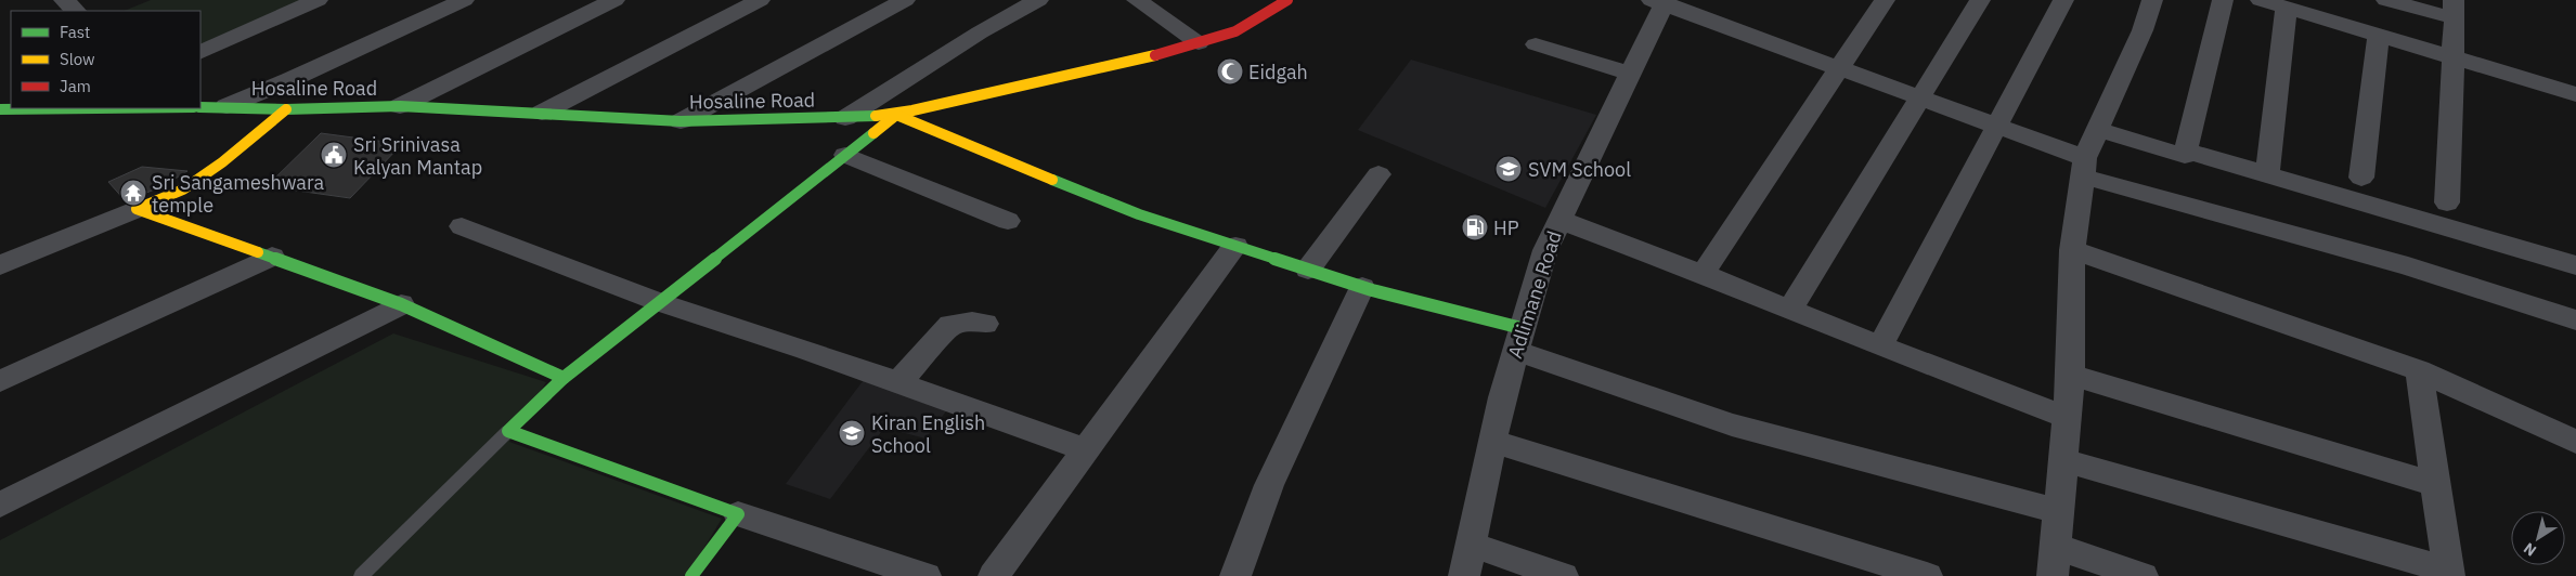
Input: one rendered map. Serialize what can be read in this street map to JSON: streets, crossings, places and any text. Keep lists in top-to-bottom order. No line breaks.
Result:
{"streets":{"street":["Hosaline Road","Adlimane Road"]},"places":{"mosque":["Eidgah"],"public building":["Sri Srinivasa Kalyan Mantap"],"school or university":["SVM School","Kiran English School"],"temple":["Sri Sangameshwara temple"],"fuel station":["HP"]},"legend":["Fast","Slow","Jam"],"north":"bottom left"}
